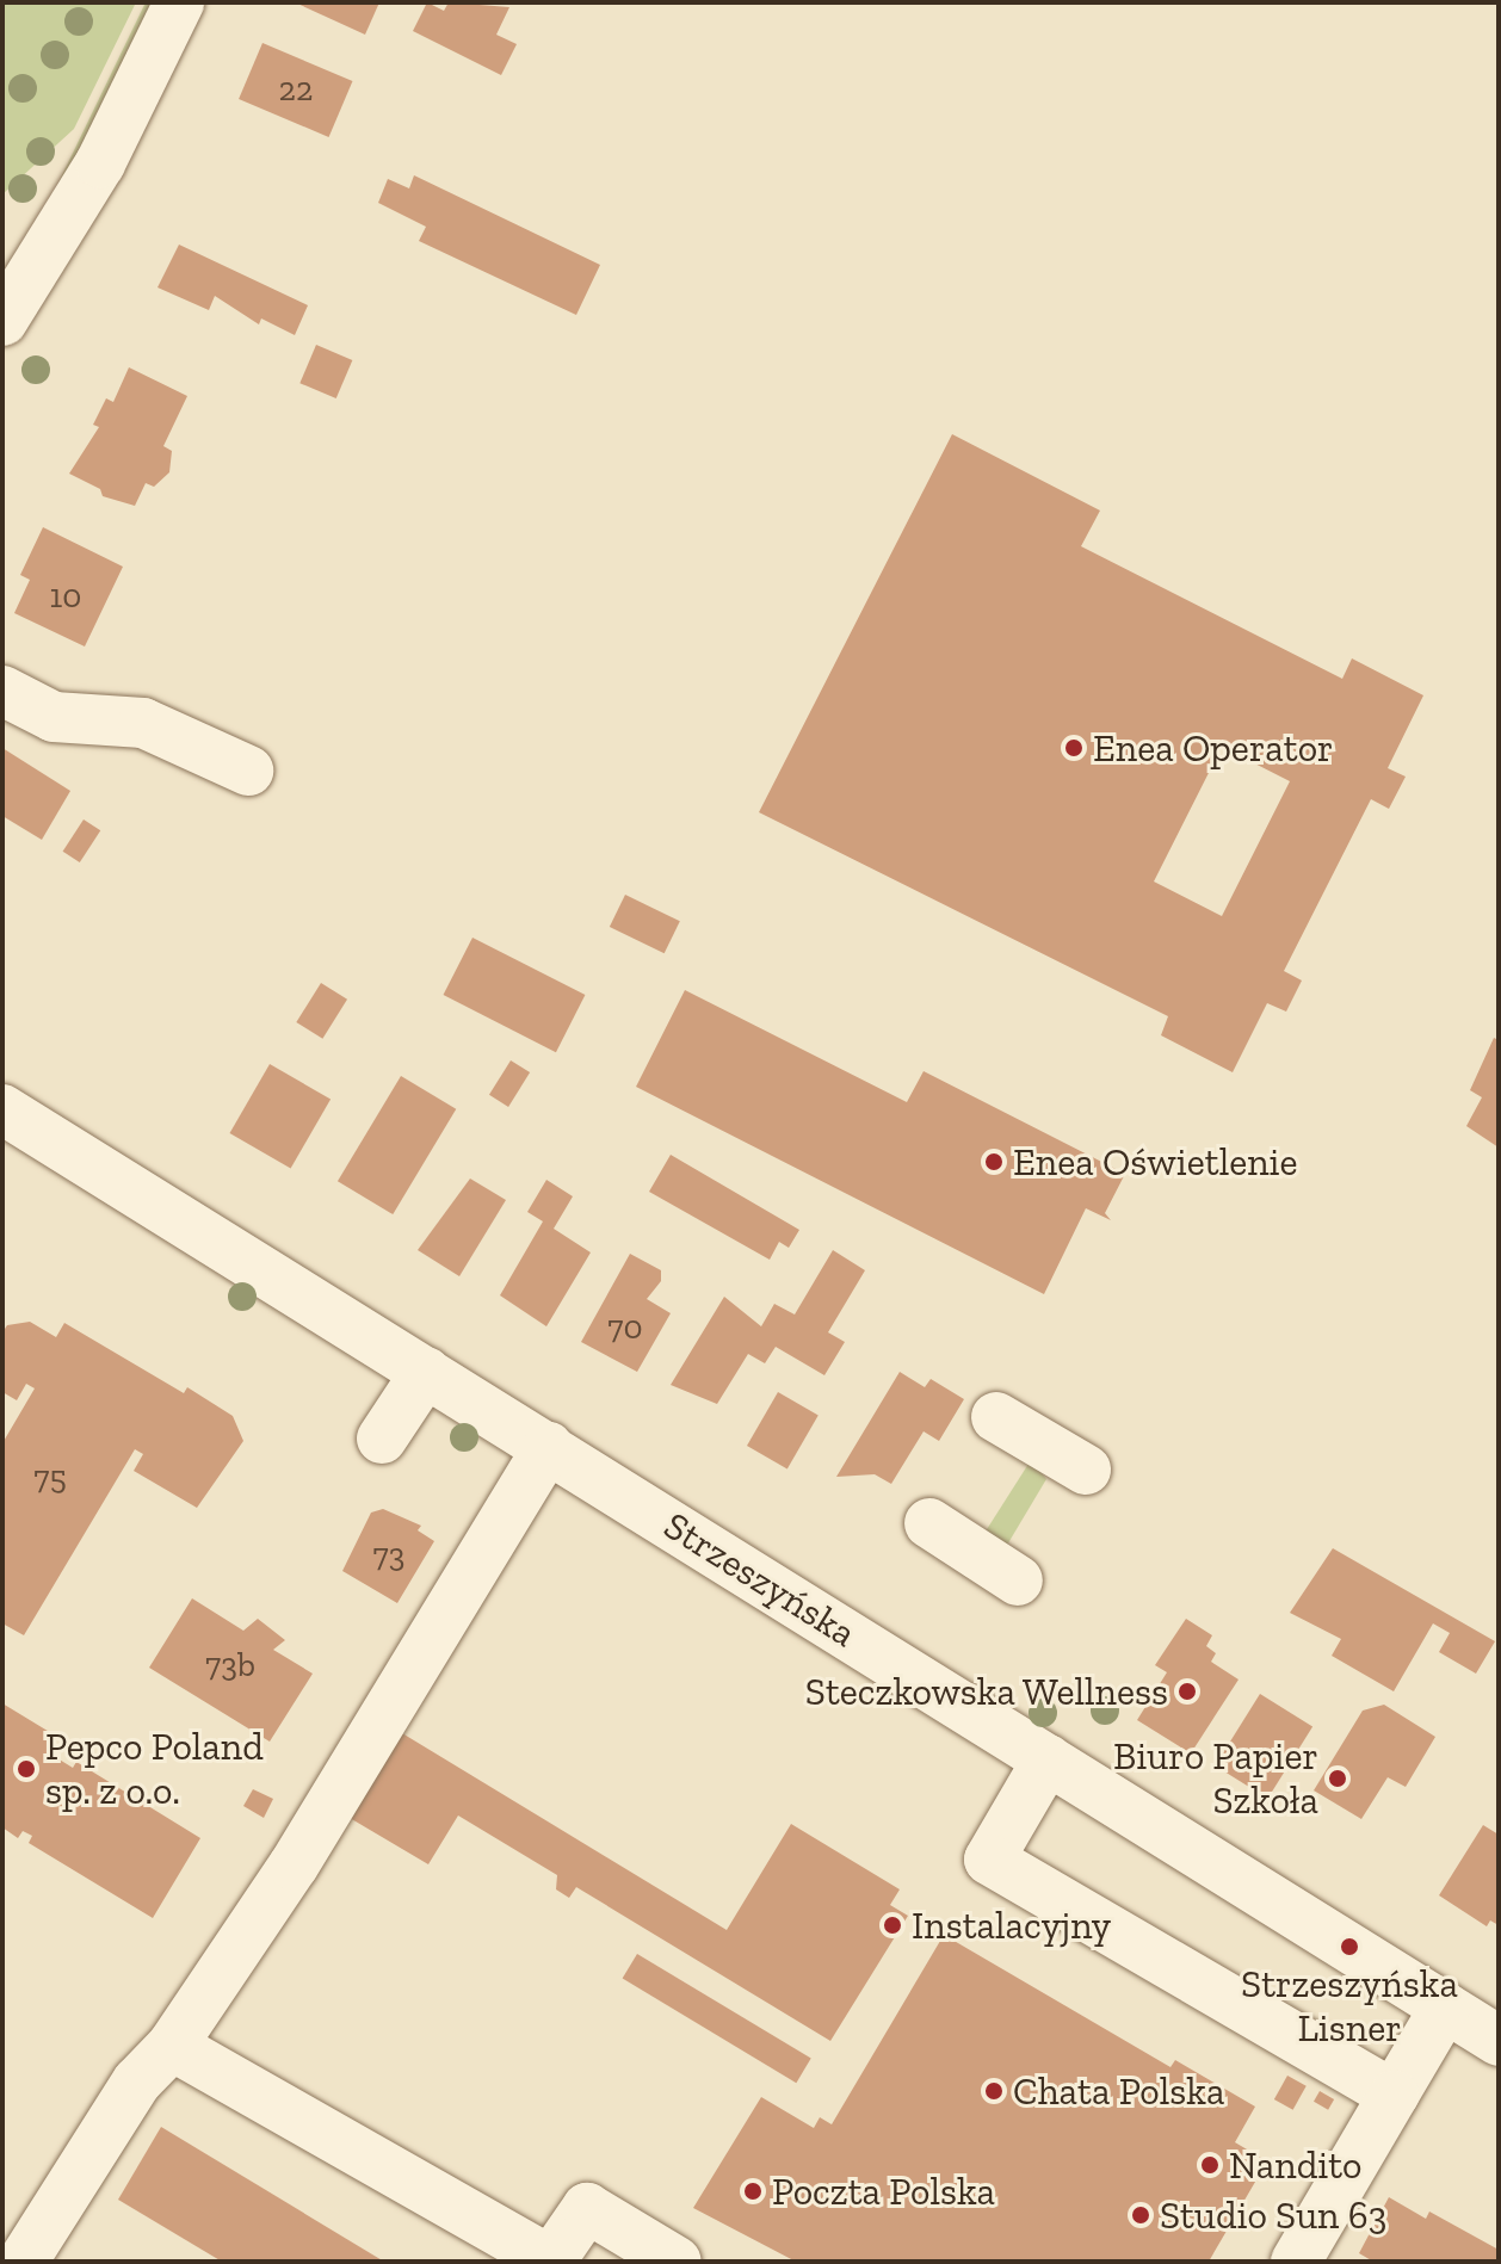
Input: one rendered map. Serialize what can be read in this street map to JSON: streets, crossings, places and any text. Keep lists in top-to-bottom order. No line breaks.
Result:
{"streets":{"street":["Strzeszyńska"]},"places":["Enea Operator","Enea Oświetlenie","Steczkowska Wellness","Pepco Poland sp. z o.o.","Biuro Papier Szkoła","Instalacyjny","Strzeszyńska Lisner","Chata Polska","Nandito","Poczta Polska","Studio Sun 63"],"house_numbers":["22","10","70","75","73","73b"]}
